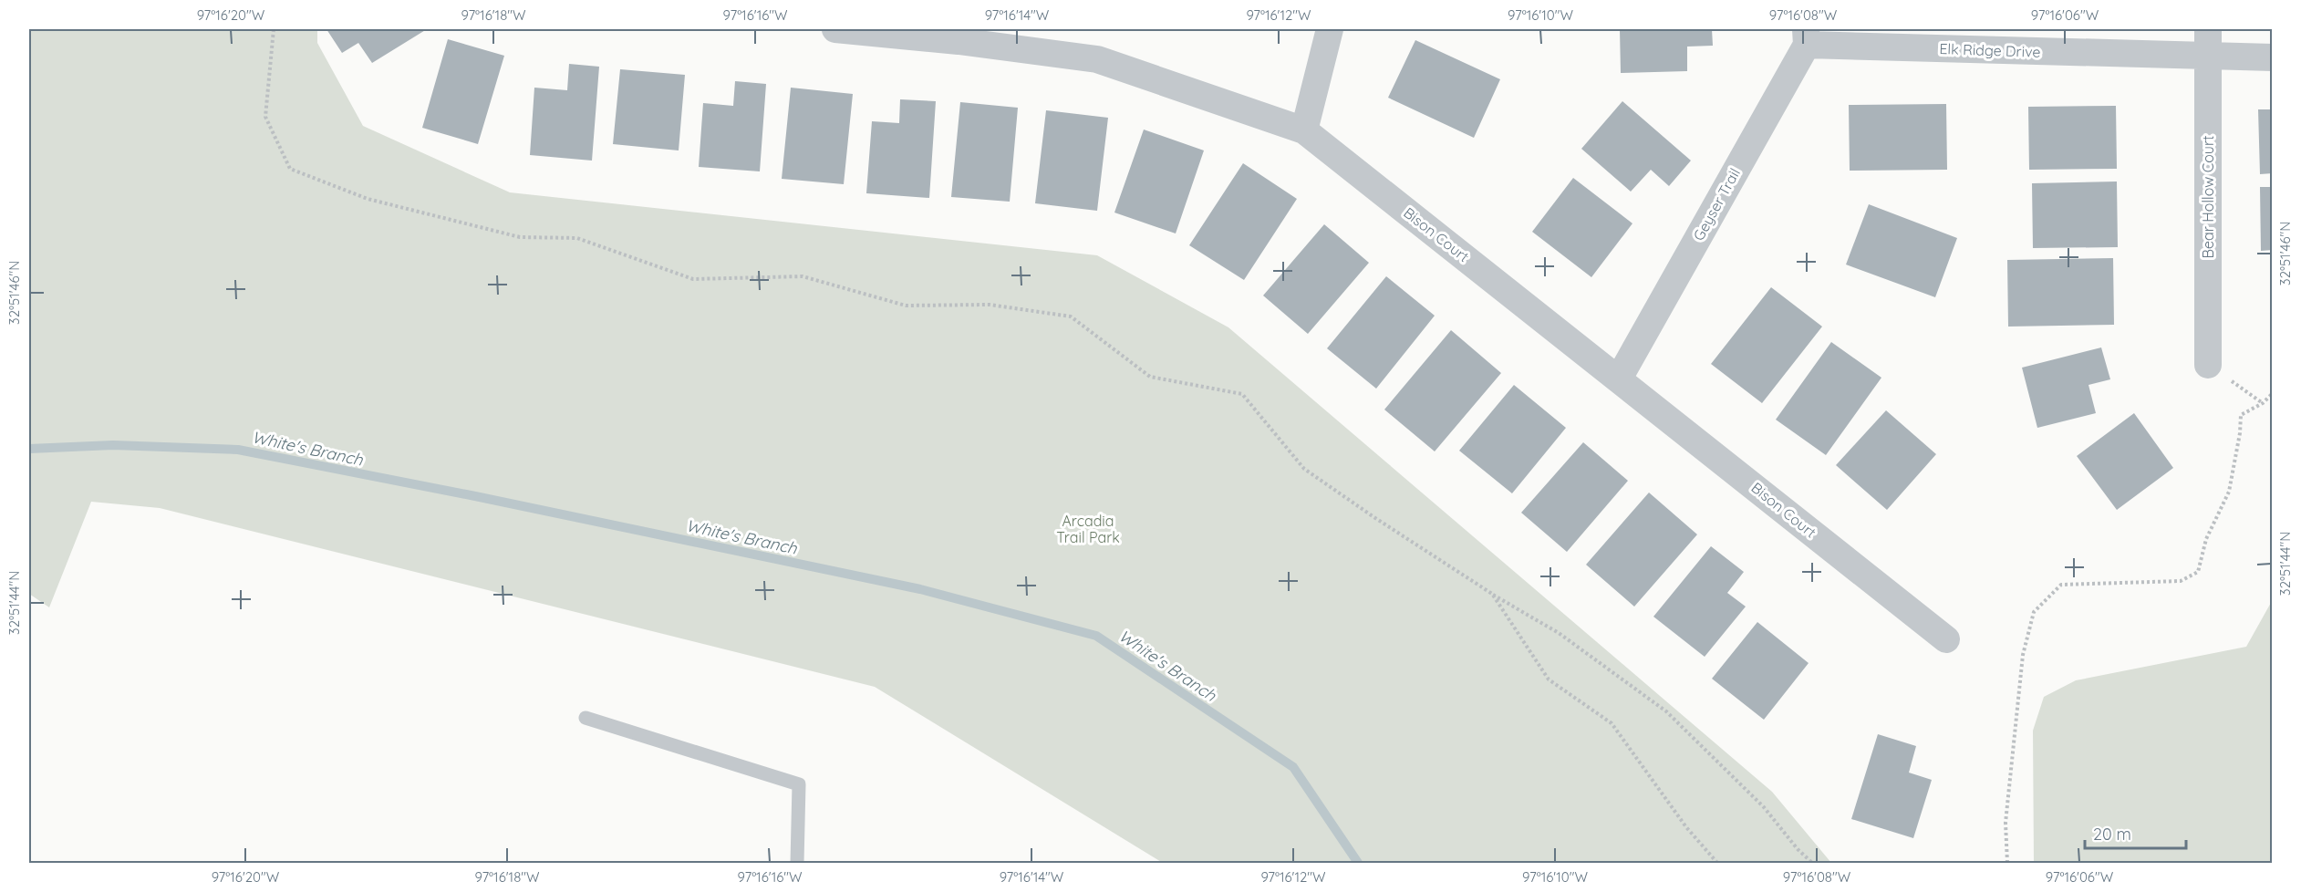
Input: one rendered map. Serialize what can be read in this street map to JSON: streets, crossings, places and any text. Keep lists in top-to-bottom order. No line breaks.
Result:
{"streets":{"street":["Elk Ridge Drive","Bear Hollow Court","Geyser Trail","Bison Court"]},"crossings":[["Elk Ridge Drive","Bear Hollow Court"],["Elk Ridge Drive","Geyser Trail"],["Geyser Trail","Bison Court"]],"water":["White's Branch"],"parks":["Arcadia Trail Park"],"scale_bar":"20 m","coordinates":["97°16'20\"W","97°16'18\"W","97°16'16\"W","97°16'14\"W","97°16'12\"W","97°16'10\"W","97°16'08\"W","97°16'06\"W","32°51'46\"N","32°51'44\"N"]}
